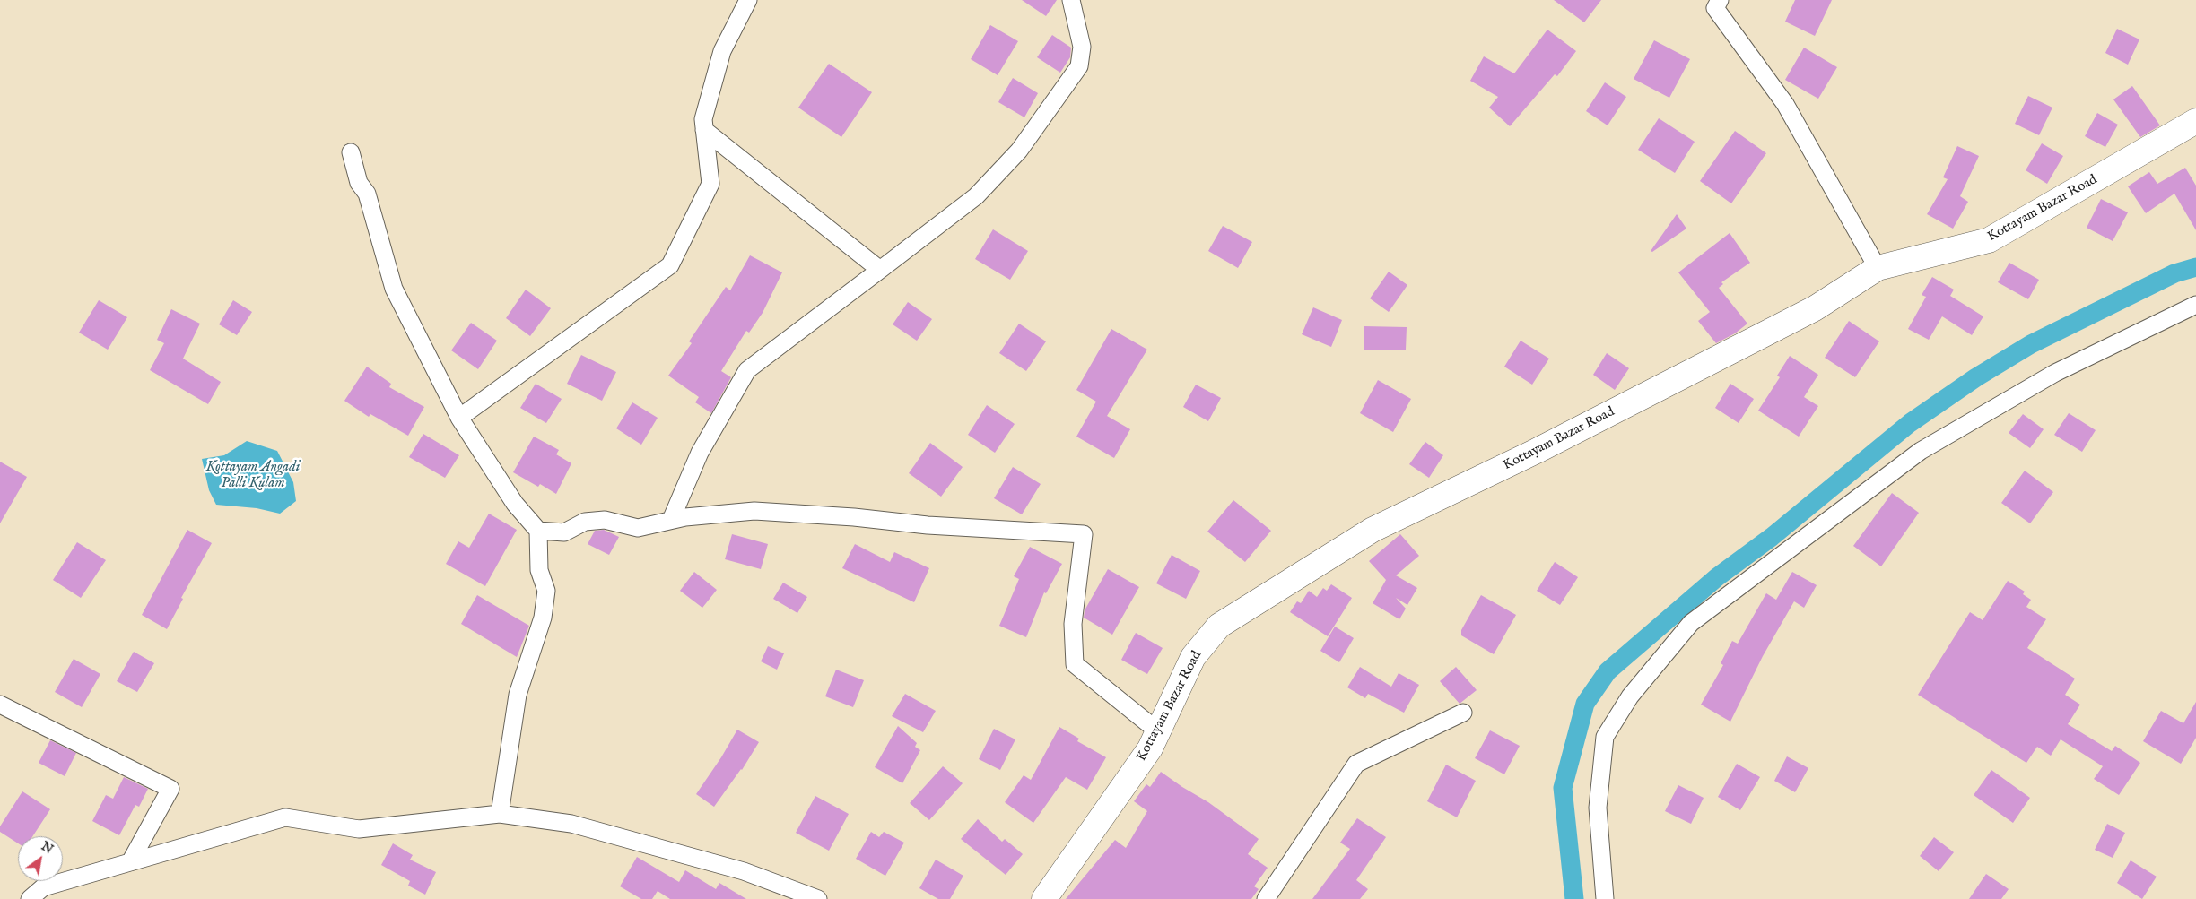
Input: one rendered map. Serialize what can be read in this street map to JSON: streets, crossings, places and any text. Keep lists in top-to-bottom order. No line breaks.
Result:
{"streets":{"main road":["Kottayam Bazar Road"]},"water":["Kottayam Angadi Palli Kulam"],"north":"top right"}
